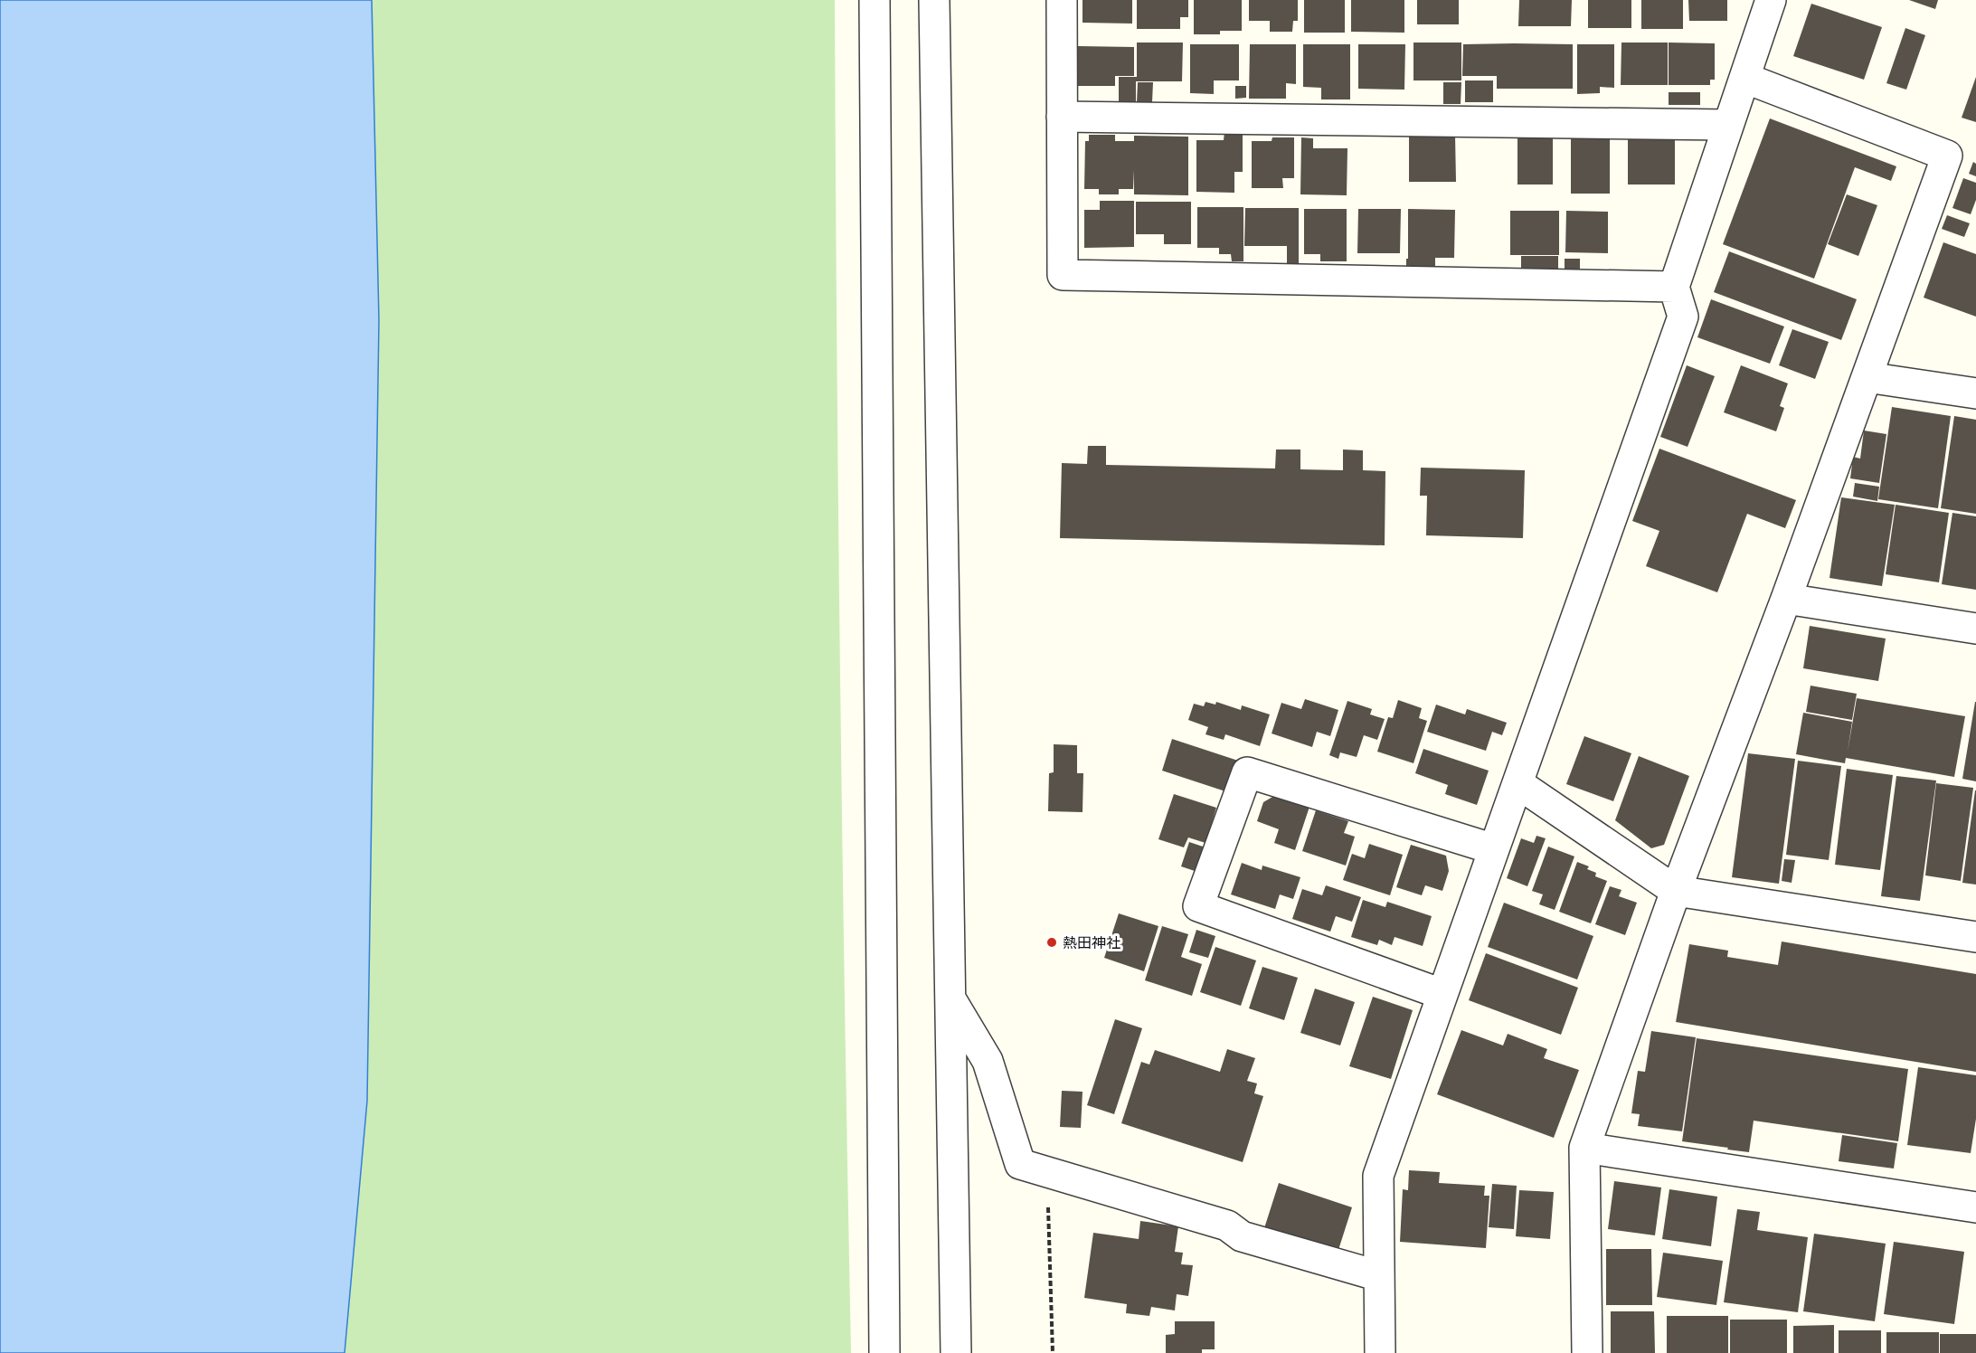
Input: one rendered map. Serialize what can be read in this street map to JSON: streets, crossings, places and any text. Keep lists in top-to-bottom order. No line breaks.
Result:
{"places":["熱田神社"]}
